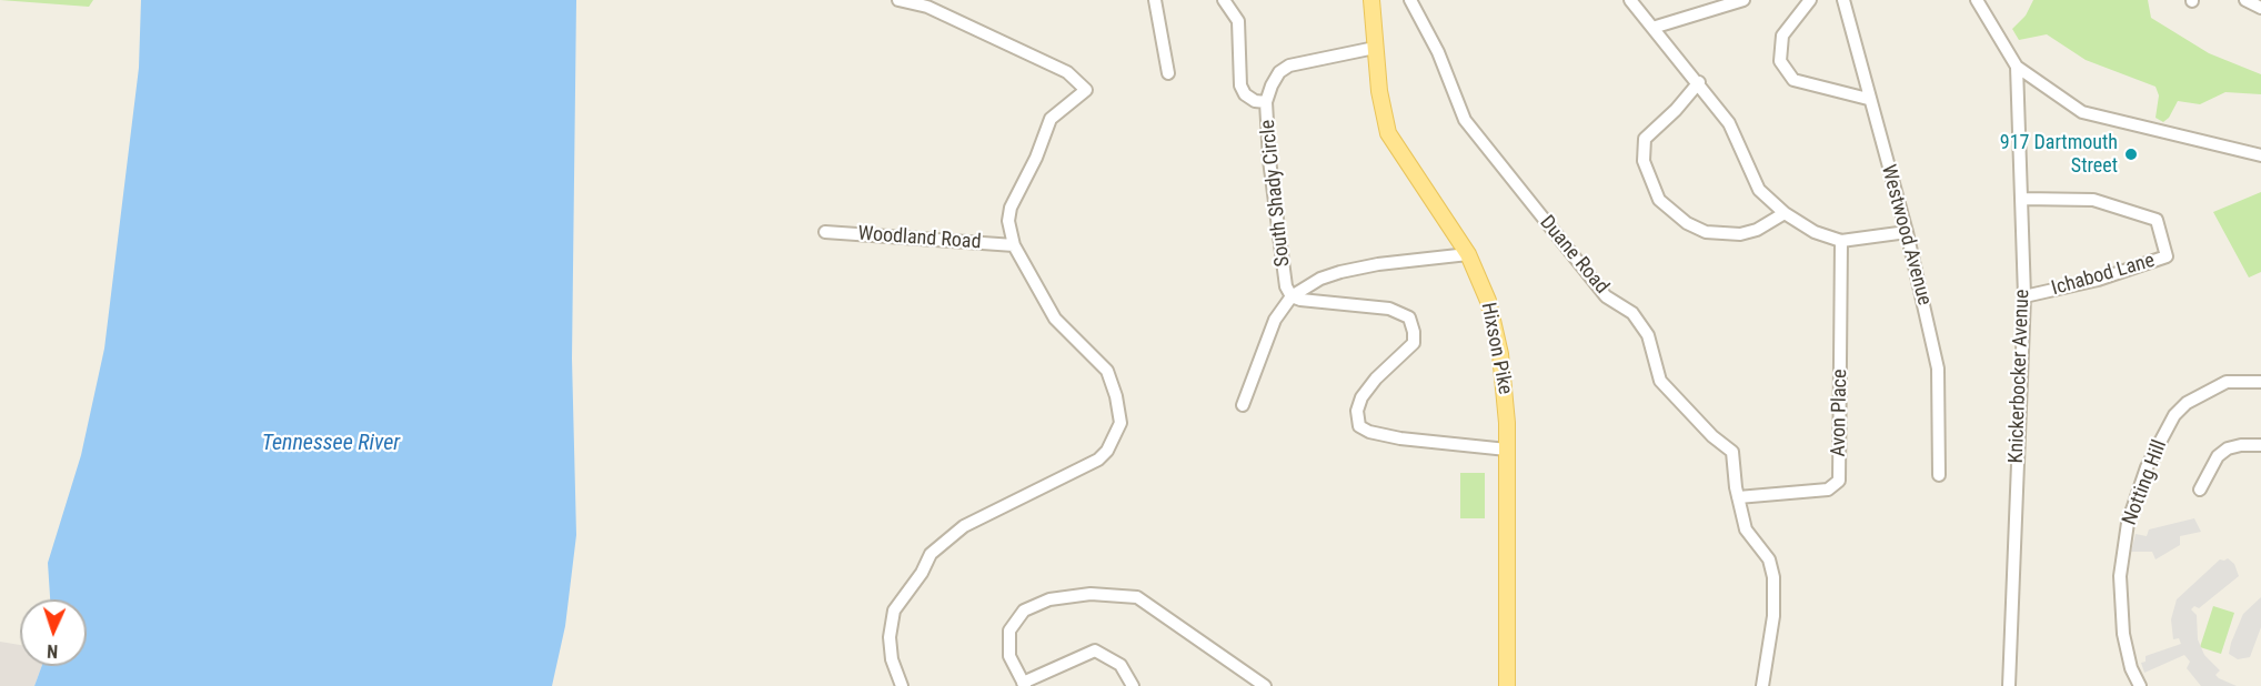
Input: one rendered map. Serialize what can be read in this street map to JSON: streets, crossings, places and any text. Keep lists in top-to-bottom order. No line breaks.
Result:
{"streets":{"main road":["Hixson Pike"],"street":["South Shady Circle","Westwood Avenue","Woodland Road","Duane Road","Ichabod Lane","Knickerbocker Avenue","Avon Place","Notting Hill"]},"crossings":[["South Shady Circle","Hixson Pike"],["Duane Road","Avon Place"],["Ichabod Lane","Knickerbocker Avenue"]],"water":["Tennessee River"],"places":["917 Dartmouth Street"],"north":"bottom"}
